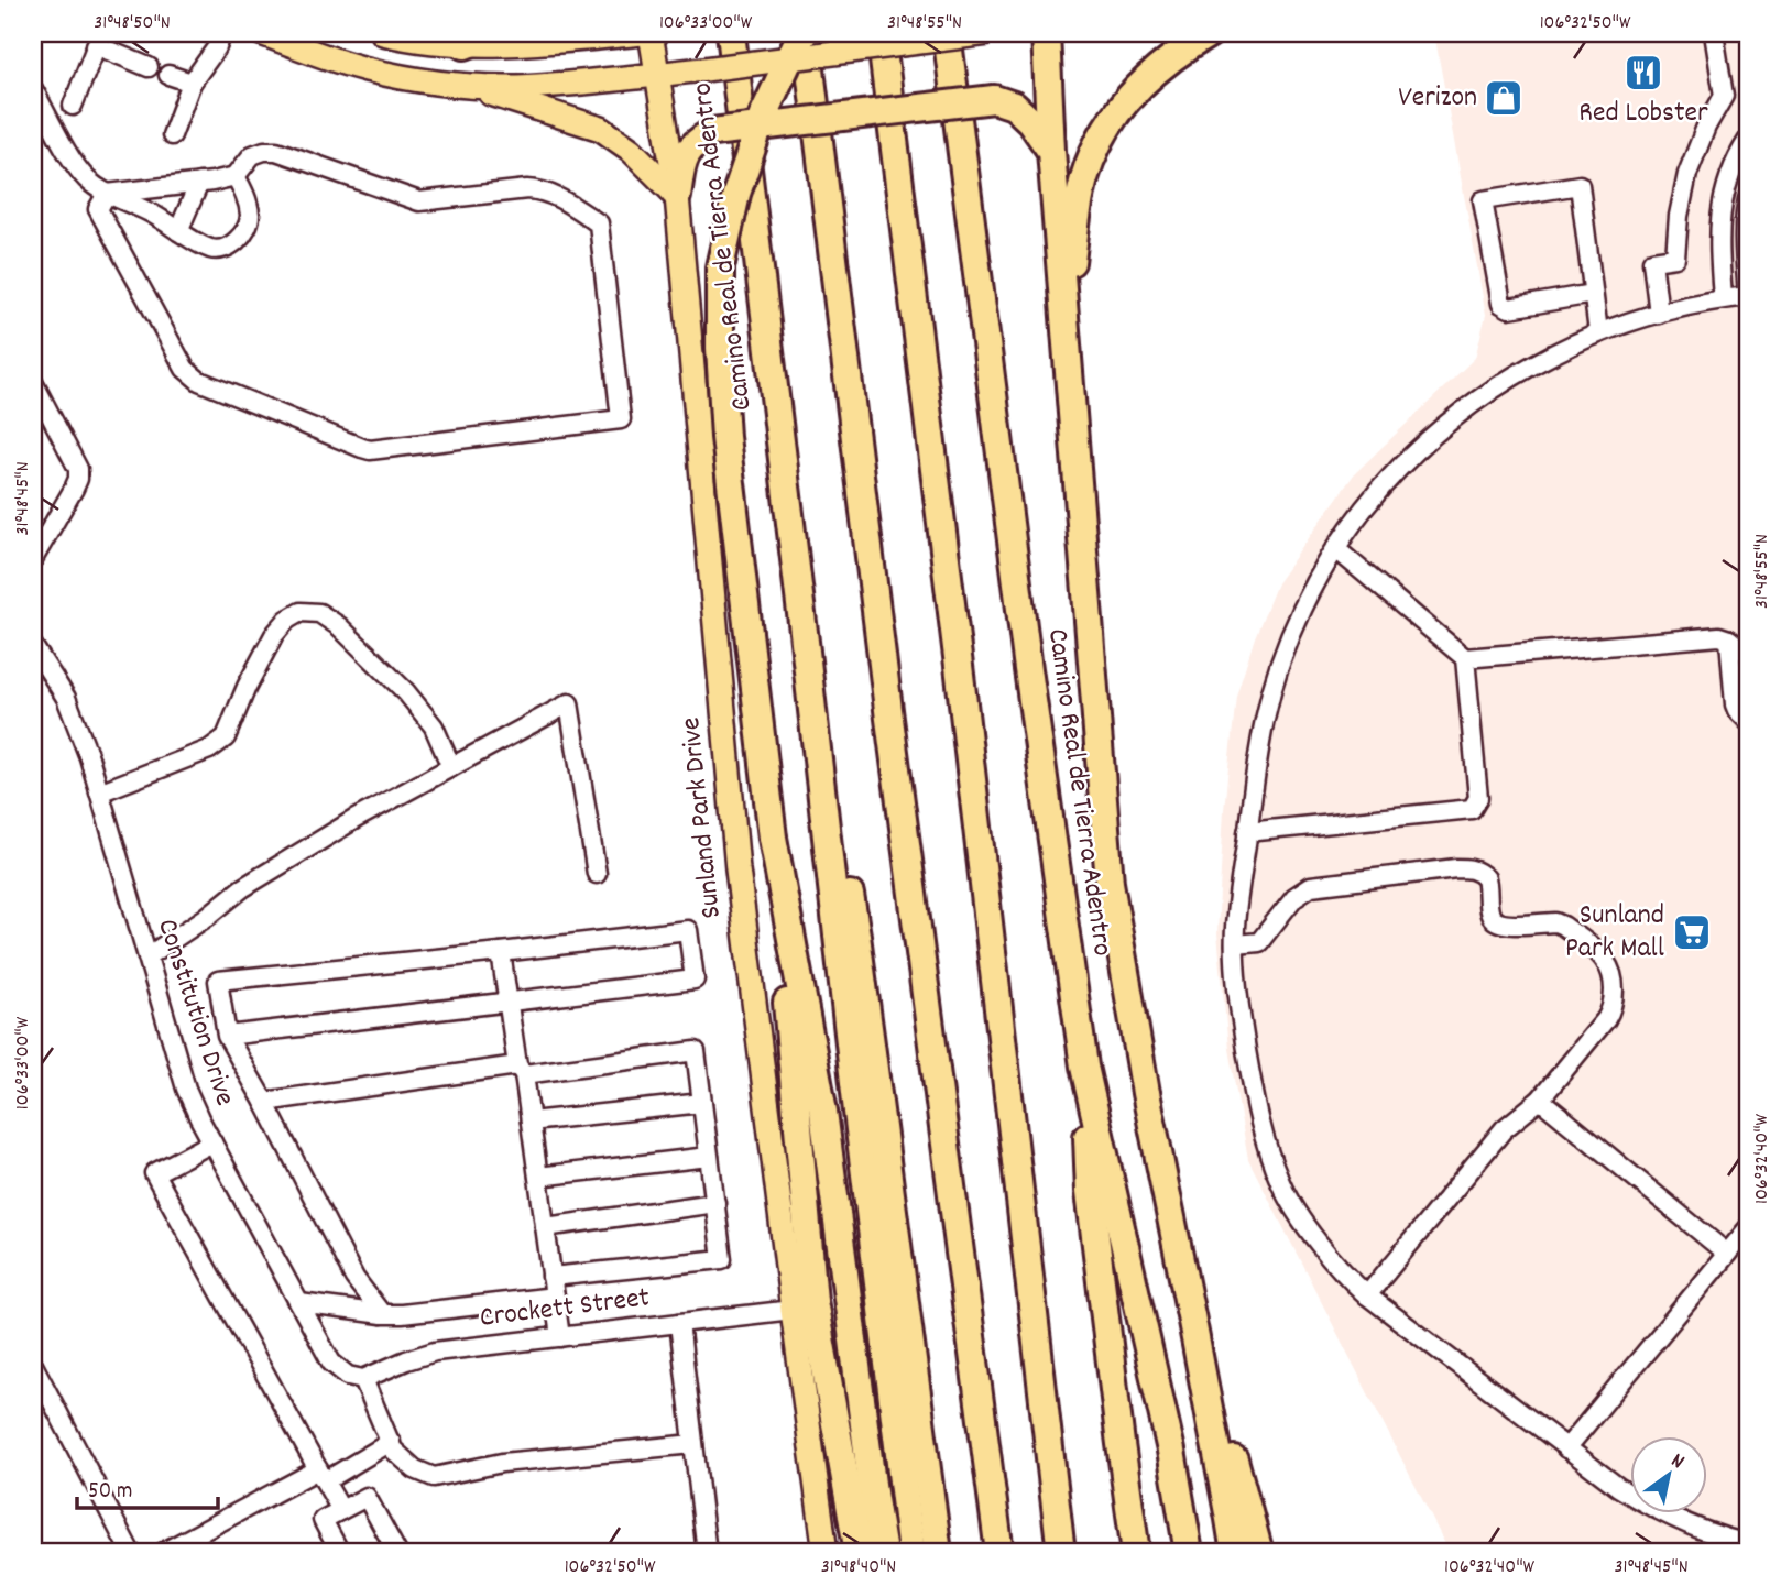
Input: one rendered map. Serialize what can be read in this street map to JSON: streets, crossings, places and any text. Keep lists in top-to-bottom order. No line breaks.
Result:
{"streets":{"highway":["Camino Real de Tierra Adentro"],"main road":["Sunland Park Drive"],"street":["Constitution Drive","Crockett Street"]},"crossings":[["Sunland Park Drive","Crockett Street"],["Constitution Drive","Crockett Street"]],"places":{"restaurant":["Red Lobster"],"shop":["Verizon"],"supermarket":["Sunland Park Mall"]},"scale_bar":"50 m","north":"top right","coordinates":["31°48'50\"N","106°33'00\"W","31°48'55\"N","106°32'50\"W","31°48'45\"N","106°32'40\"W","31°48'40\"N"]}
